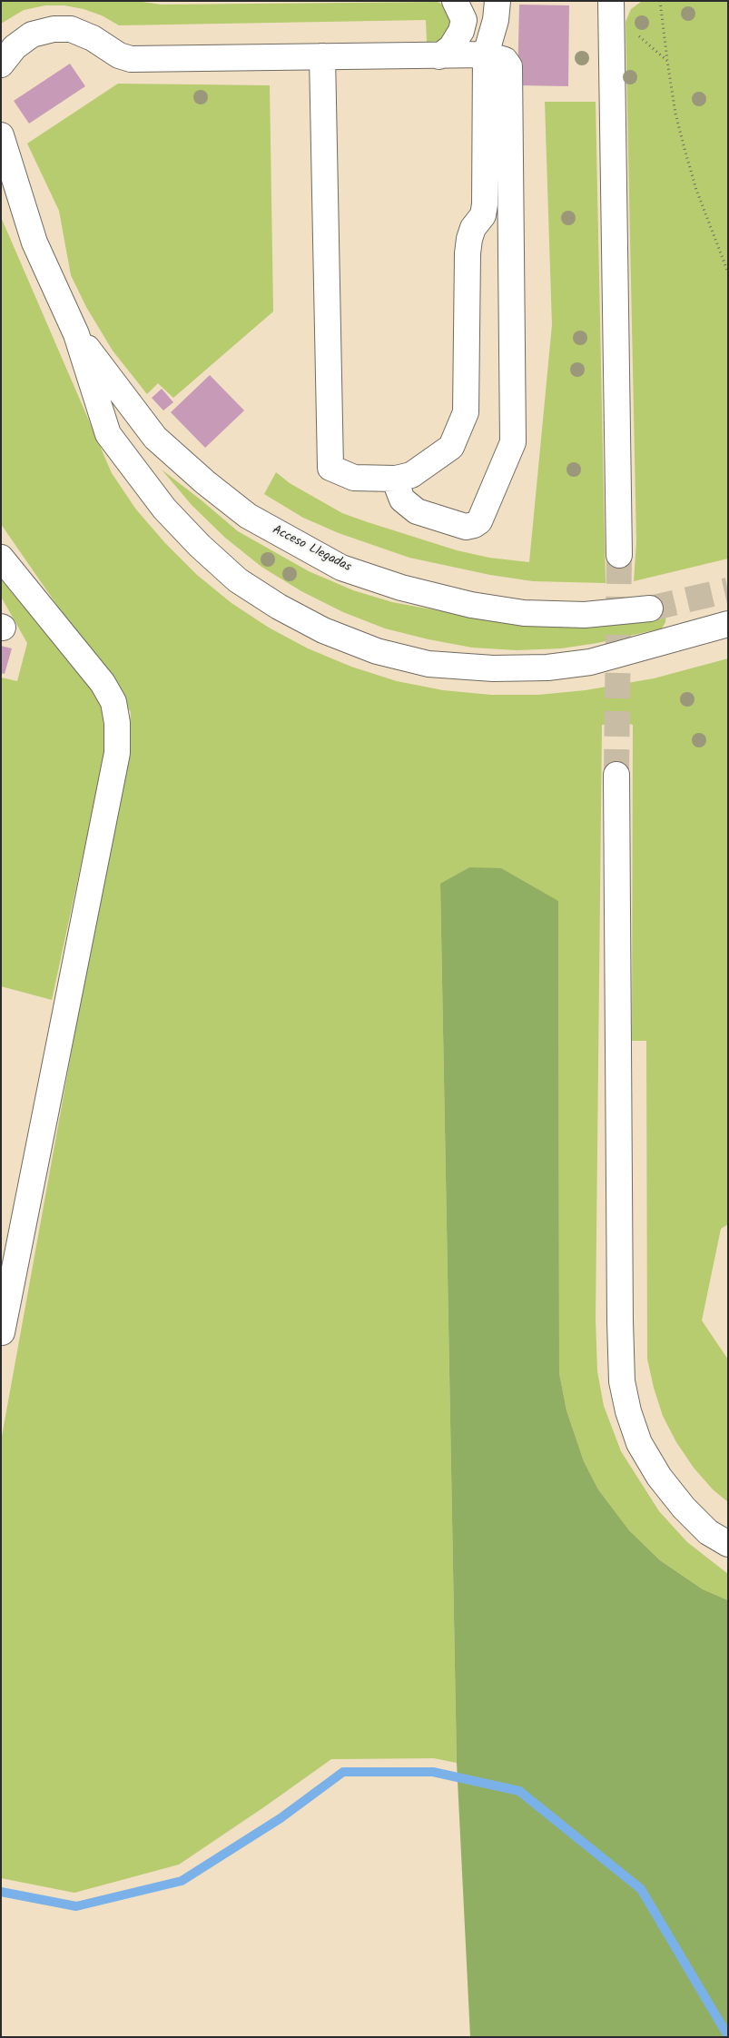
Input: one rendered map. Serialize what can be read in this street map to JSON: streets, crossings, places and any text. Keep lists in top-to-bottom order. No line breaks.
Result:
{"streets":{"street":["Acceso Llegadas"]}}
